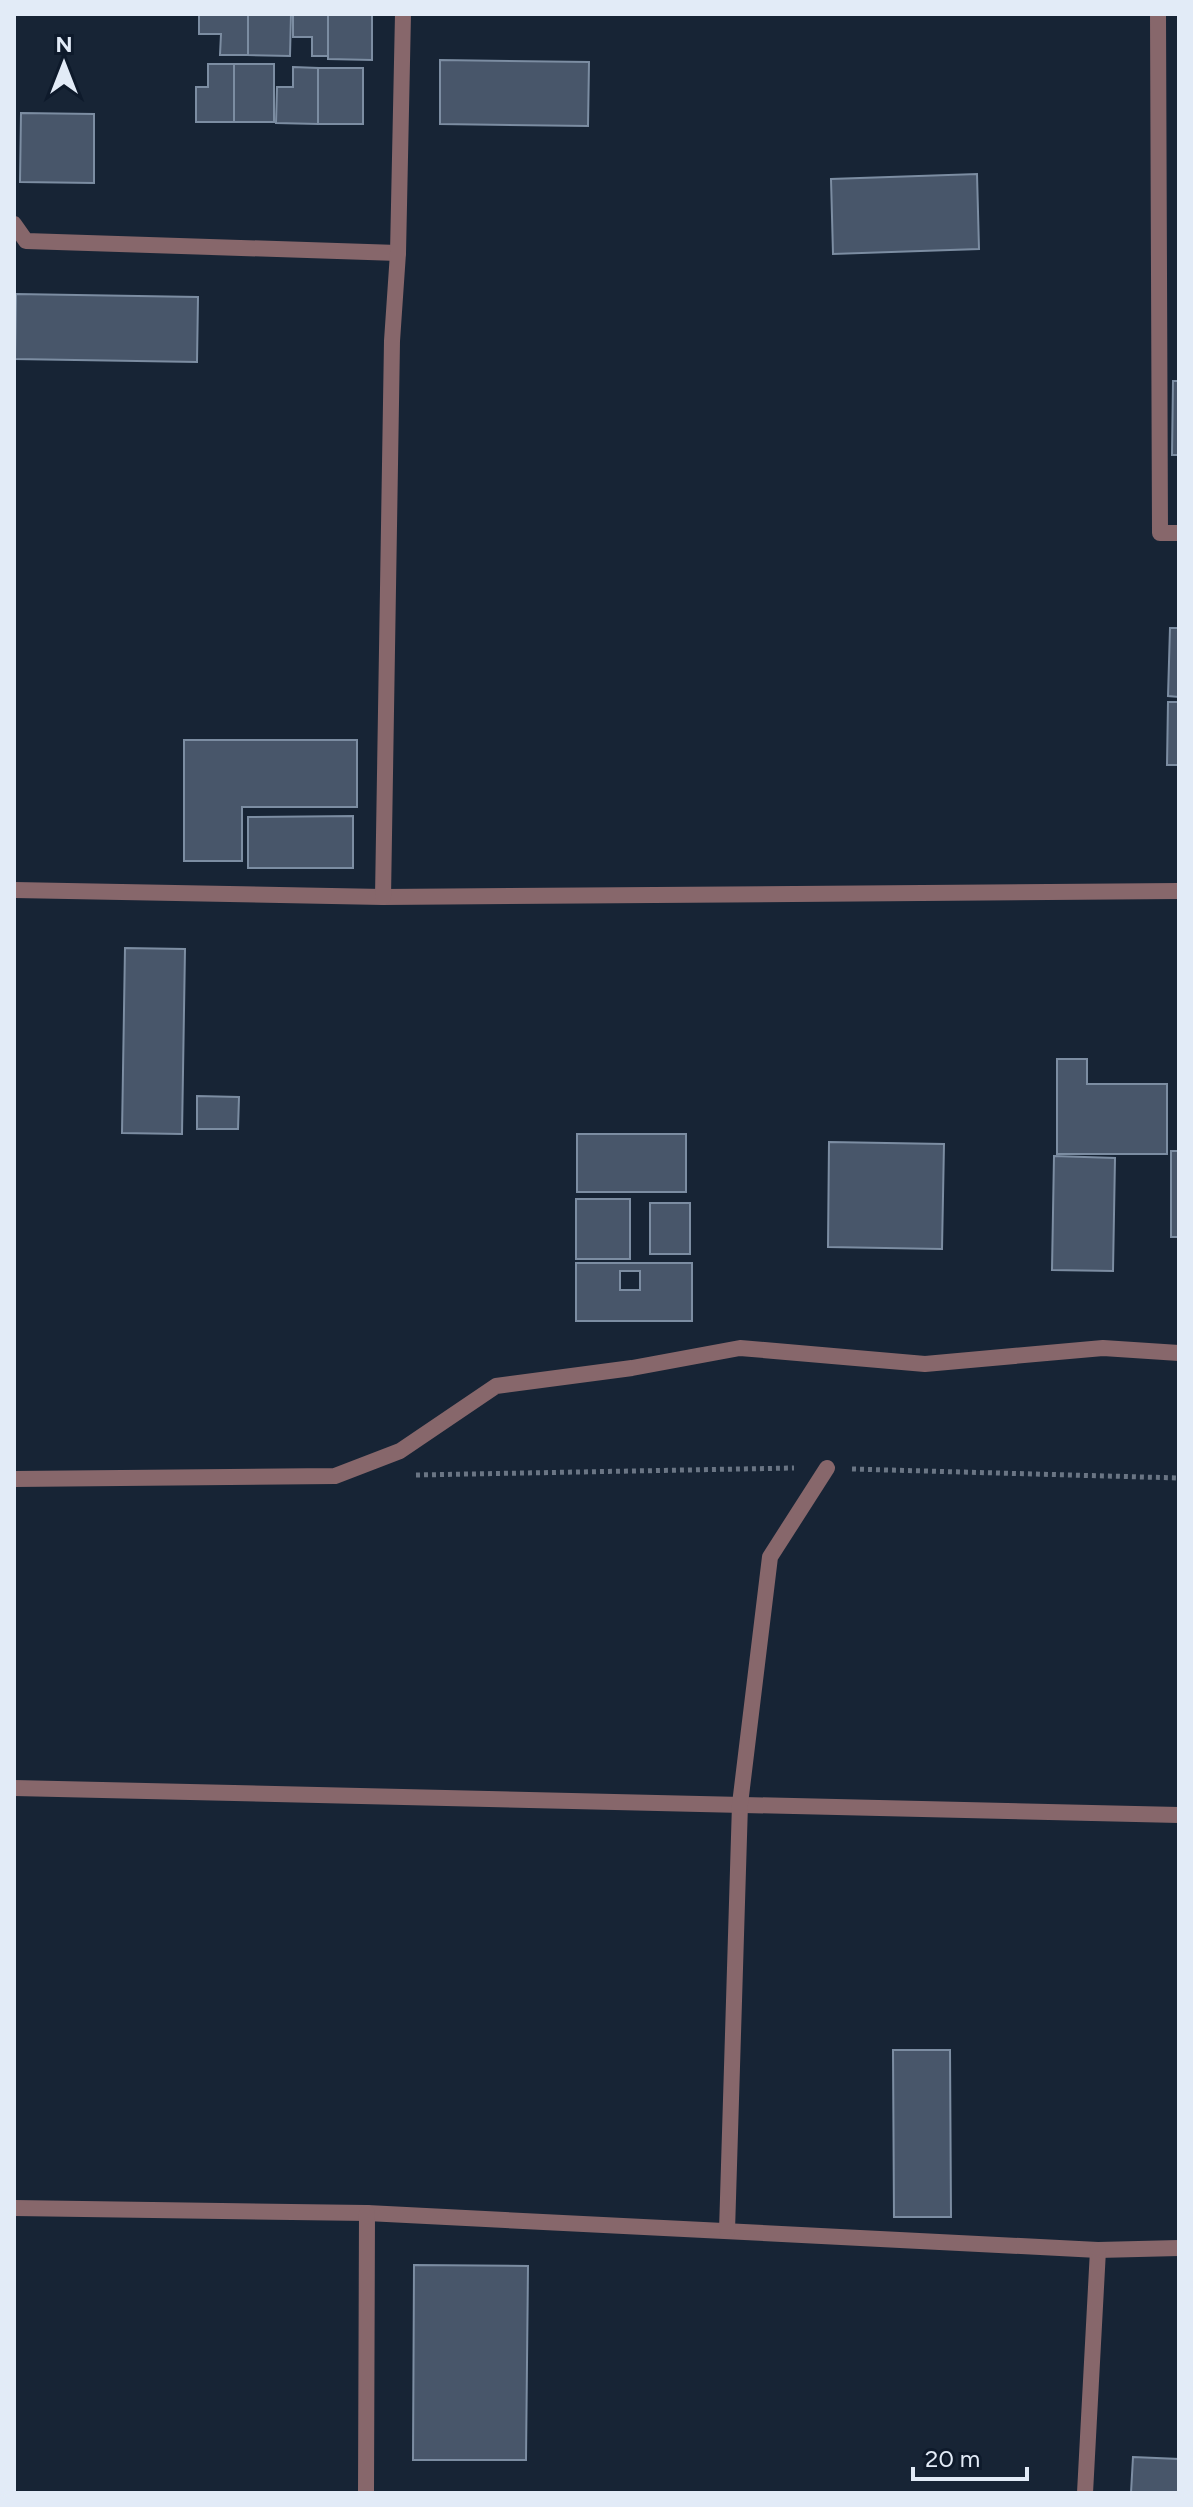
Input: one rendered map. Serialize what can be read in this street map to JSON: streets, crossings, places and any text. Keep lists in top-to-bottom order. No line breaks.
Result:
{"scale_bar":"20 m","north":"top"}
